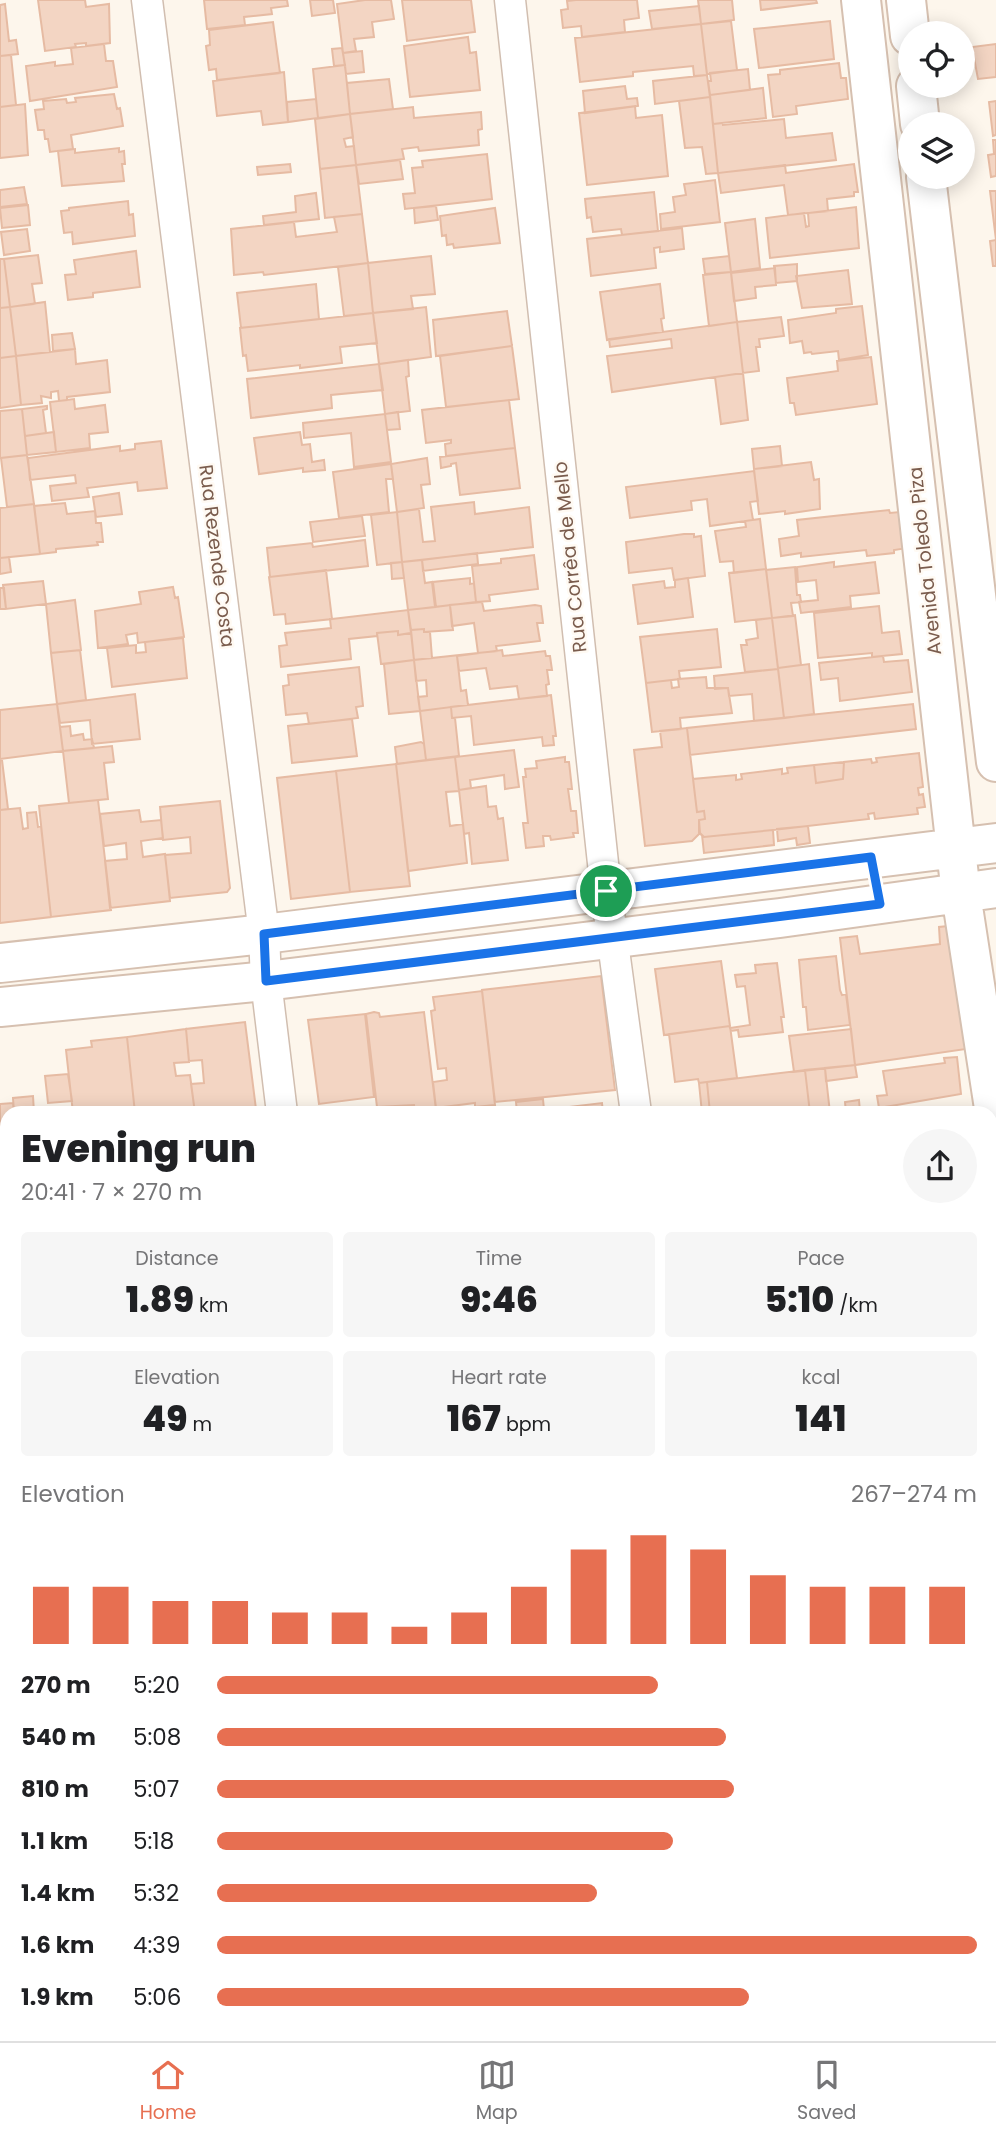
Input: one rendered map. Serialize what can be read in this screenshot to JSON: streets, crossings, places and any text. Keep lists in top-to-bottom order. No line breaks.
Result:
{"streets":{"street":["Rua Rezende Costa","Rua Corrêa de Mello","Avenida Toledo Piza"]},"page":{"heading":["Evening run","20:41 · 7 × 270 m"],"stats":[["Distance","1.89 km"],["Time","9:46"],["Pace","5:10 /km"],["Elevation","49 m"],["Heart rate","167 bpm"],["kcal","141"]],"chart":["Elevation","267–274 m"],"list":[{"name":"270 m","note":"5:20"},{"name":"540 m","note":"5:08"},{"name":"810 m","note":"5:07"},{"name":"1.1 km","note":"5:18"},{"name":"1.4 km","note":"5:32"},{"name":"1.6 km","note":"4:39"},{"name":"1.9 km","note":"5:06"}],"tabs":["Home","Map","Saved"]}}
